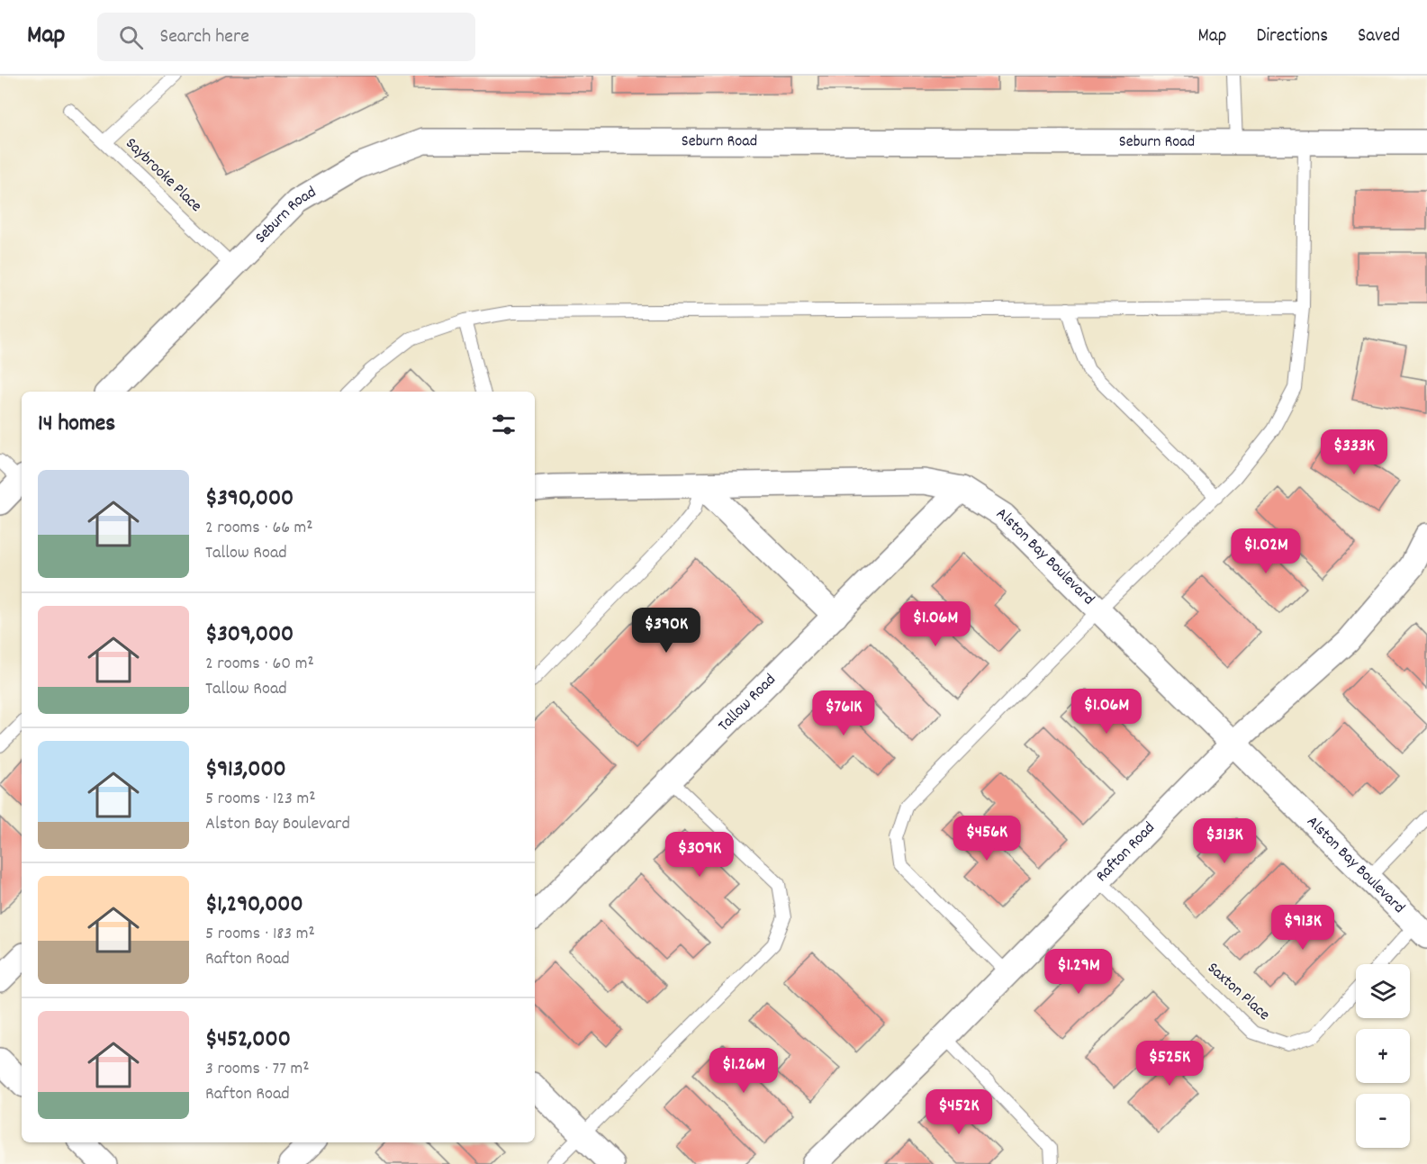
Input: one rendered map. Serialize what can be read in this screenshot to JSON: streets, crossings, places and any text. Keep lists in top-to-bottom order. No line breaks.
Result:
{"streets":{"street":["Seburn Road","Alston Bay Boulevard","Tallow Road","Rafton Road"],"lane":["Saybrooke Place","Saxton Place"]},"crossings":[["Seburn Road","Saybrooke Place"],["Alston Bay Boulevard","Tallow Road"],["Alston Bay Boulevard","Rafton Road"],["Rafton Road","Saxton Place"]],"page":{"header":"Map","search":"Search here","nav":["Map","Directions","Saved"],"heading":"14 homes","price":["$333K","$1.02M","$1.06M","$390K","$1.06M","$761K","$456K","$313K","$309K","$913K","$1.29M","$525K","$1.26M","$452K"],"list":[{"name":"$390,000","note":"2 rooms · 66 m² · Tallow Road"},{"name":"$309,000","note":"2 rooms · 60 m² · Tallow Road"},{"name":"$913,000","note":"5 rooms · 123 m² · Alston Bay Boulevard"},{"name":"$1,290,000","note":"5 rooms · 183 m² · Rafton Road"},{"name":"$452,000","note":"3 rooms · 77 m² · Rafton Road"}],"map_buttons":["+","−"]}}
